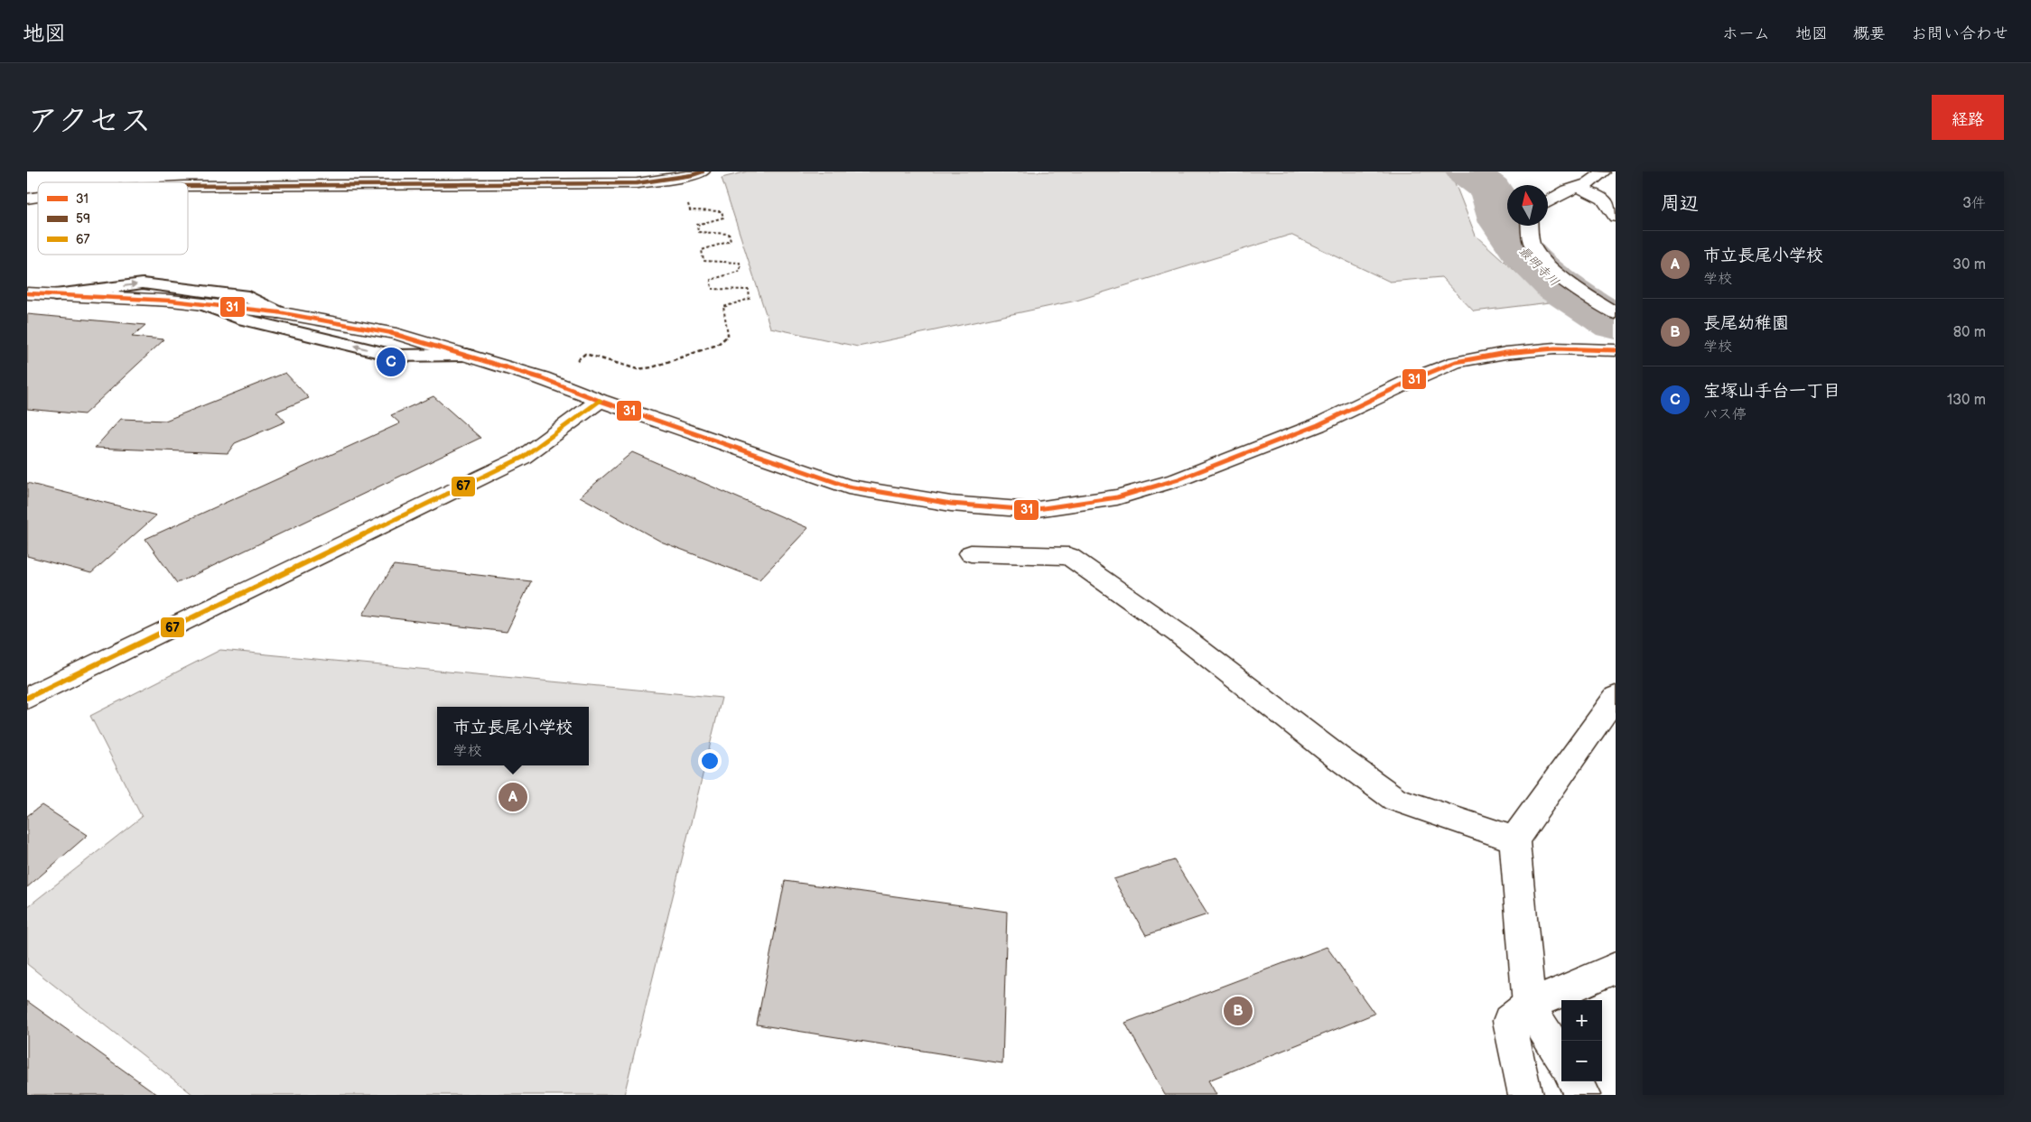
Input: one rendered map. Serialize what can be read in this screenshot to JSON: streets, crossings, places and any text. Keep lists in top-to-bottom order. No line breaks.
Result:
{"water":["最明寺川"],"lines":["transit line 59","transit line 31","transit line 67"],"legend":["31","59","67"],"north":"top","page":{"header":"地図","nav":["ホーム","地図","概要","お問い合わせ"],"title":"アクセス","buttons":"経路","heading":["周辺","3件"],"list":[{"mark":"A","name":"市立長尾小学校","note":"学校","value":"30 m"},{"mark":"B","name":"長尾幼稚園","note":"学校","value":"80 m"},{"mark":"C","name":"宝塚山手台一丁目","note":"バス停","value":"130 m"}],"pins":["C","A","B"],"popup":["市立長尾小学校","学校"],"map_buttons":["+","−"]}}
